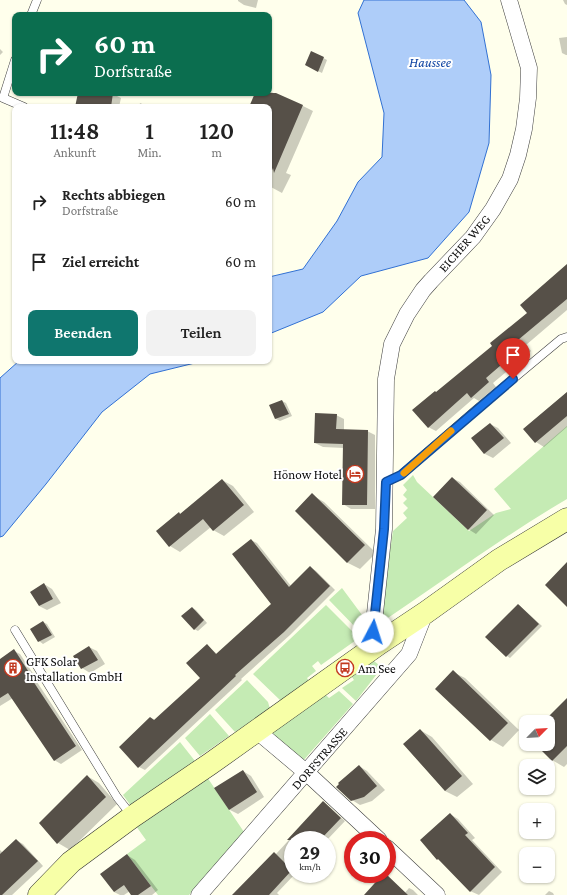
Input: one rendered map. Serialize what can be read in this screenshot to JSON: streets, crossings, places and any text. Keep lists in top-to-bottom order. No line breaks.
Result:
{"streets":{"street":["EICHER WEG","DORFSTRASSE"]},"water":["Haussee"],"places":{"hotel":["Hönow Hotel"],"building":["GFK Solar Installation GmbH"],"bus stop":["Am See"]},"north":"top right","page":{"turn":["60 m","Dorfstraße"],"eta":["11:48","Ankunft","1","Min.","120","m"],"list":[{"name":"Rechts abbiegen","note":"Dorfstraße","value":"60 m"},{"name":"Ziel erreicht","value":"60 m"}],"buttons":["Beenden","Teilen"],"map_buttons":["+","−"],"speed":"29 km/h","limit":"30"}}
